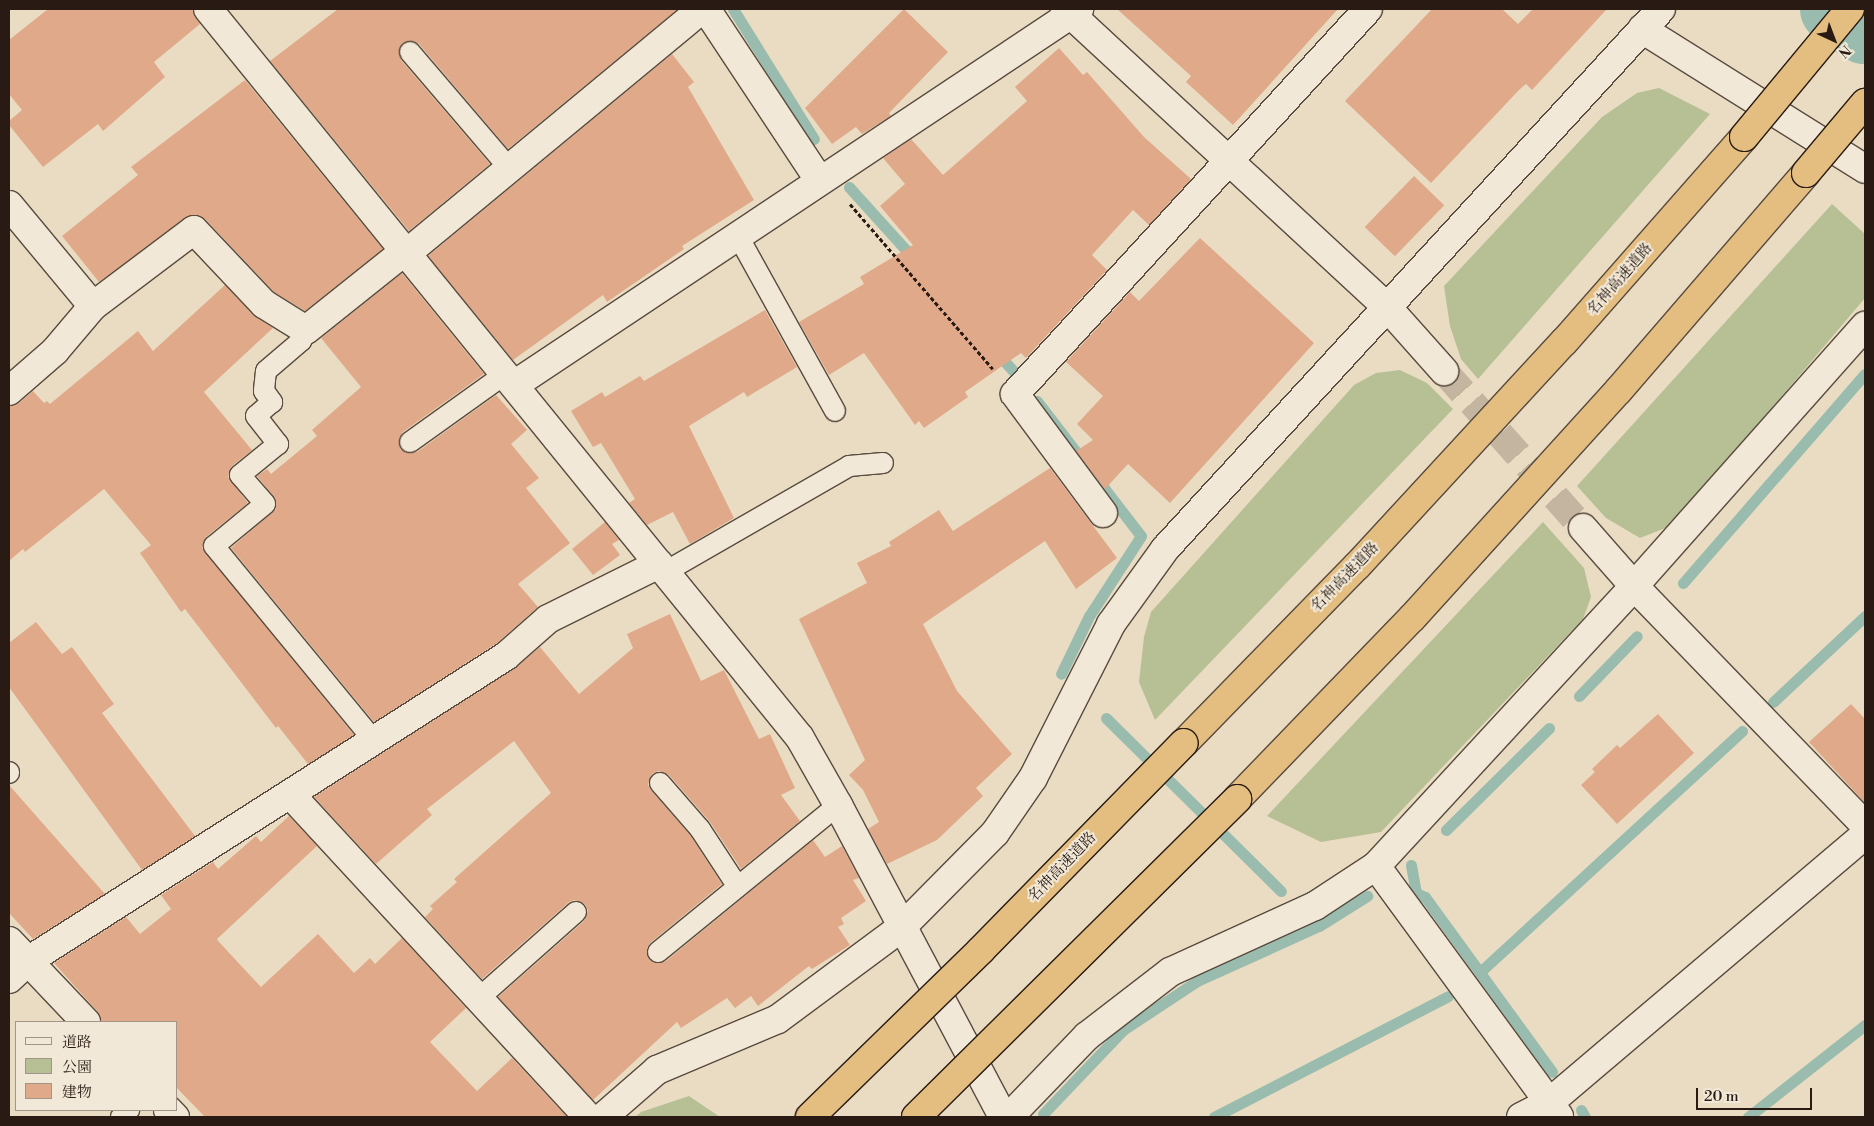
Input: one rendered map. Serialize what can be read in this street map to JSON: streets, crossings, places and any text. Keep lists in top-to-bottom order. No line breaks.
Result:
{"streets":{"highway":["名神高速道路"]},"legend":["道路","公園","建物"],"scale_bar":"20 m","north":"bottom right"}
